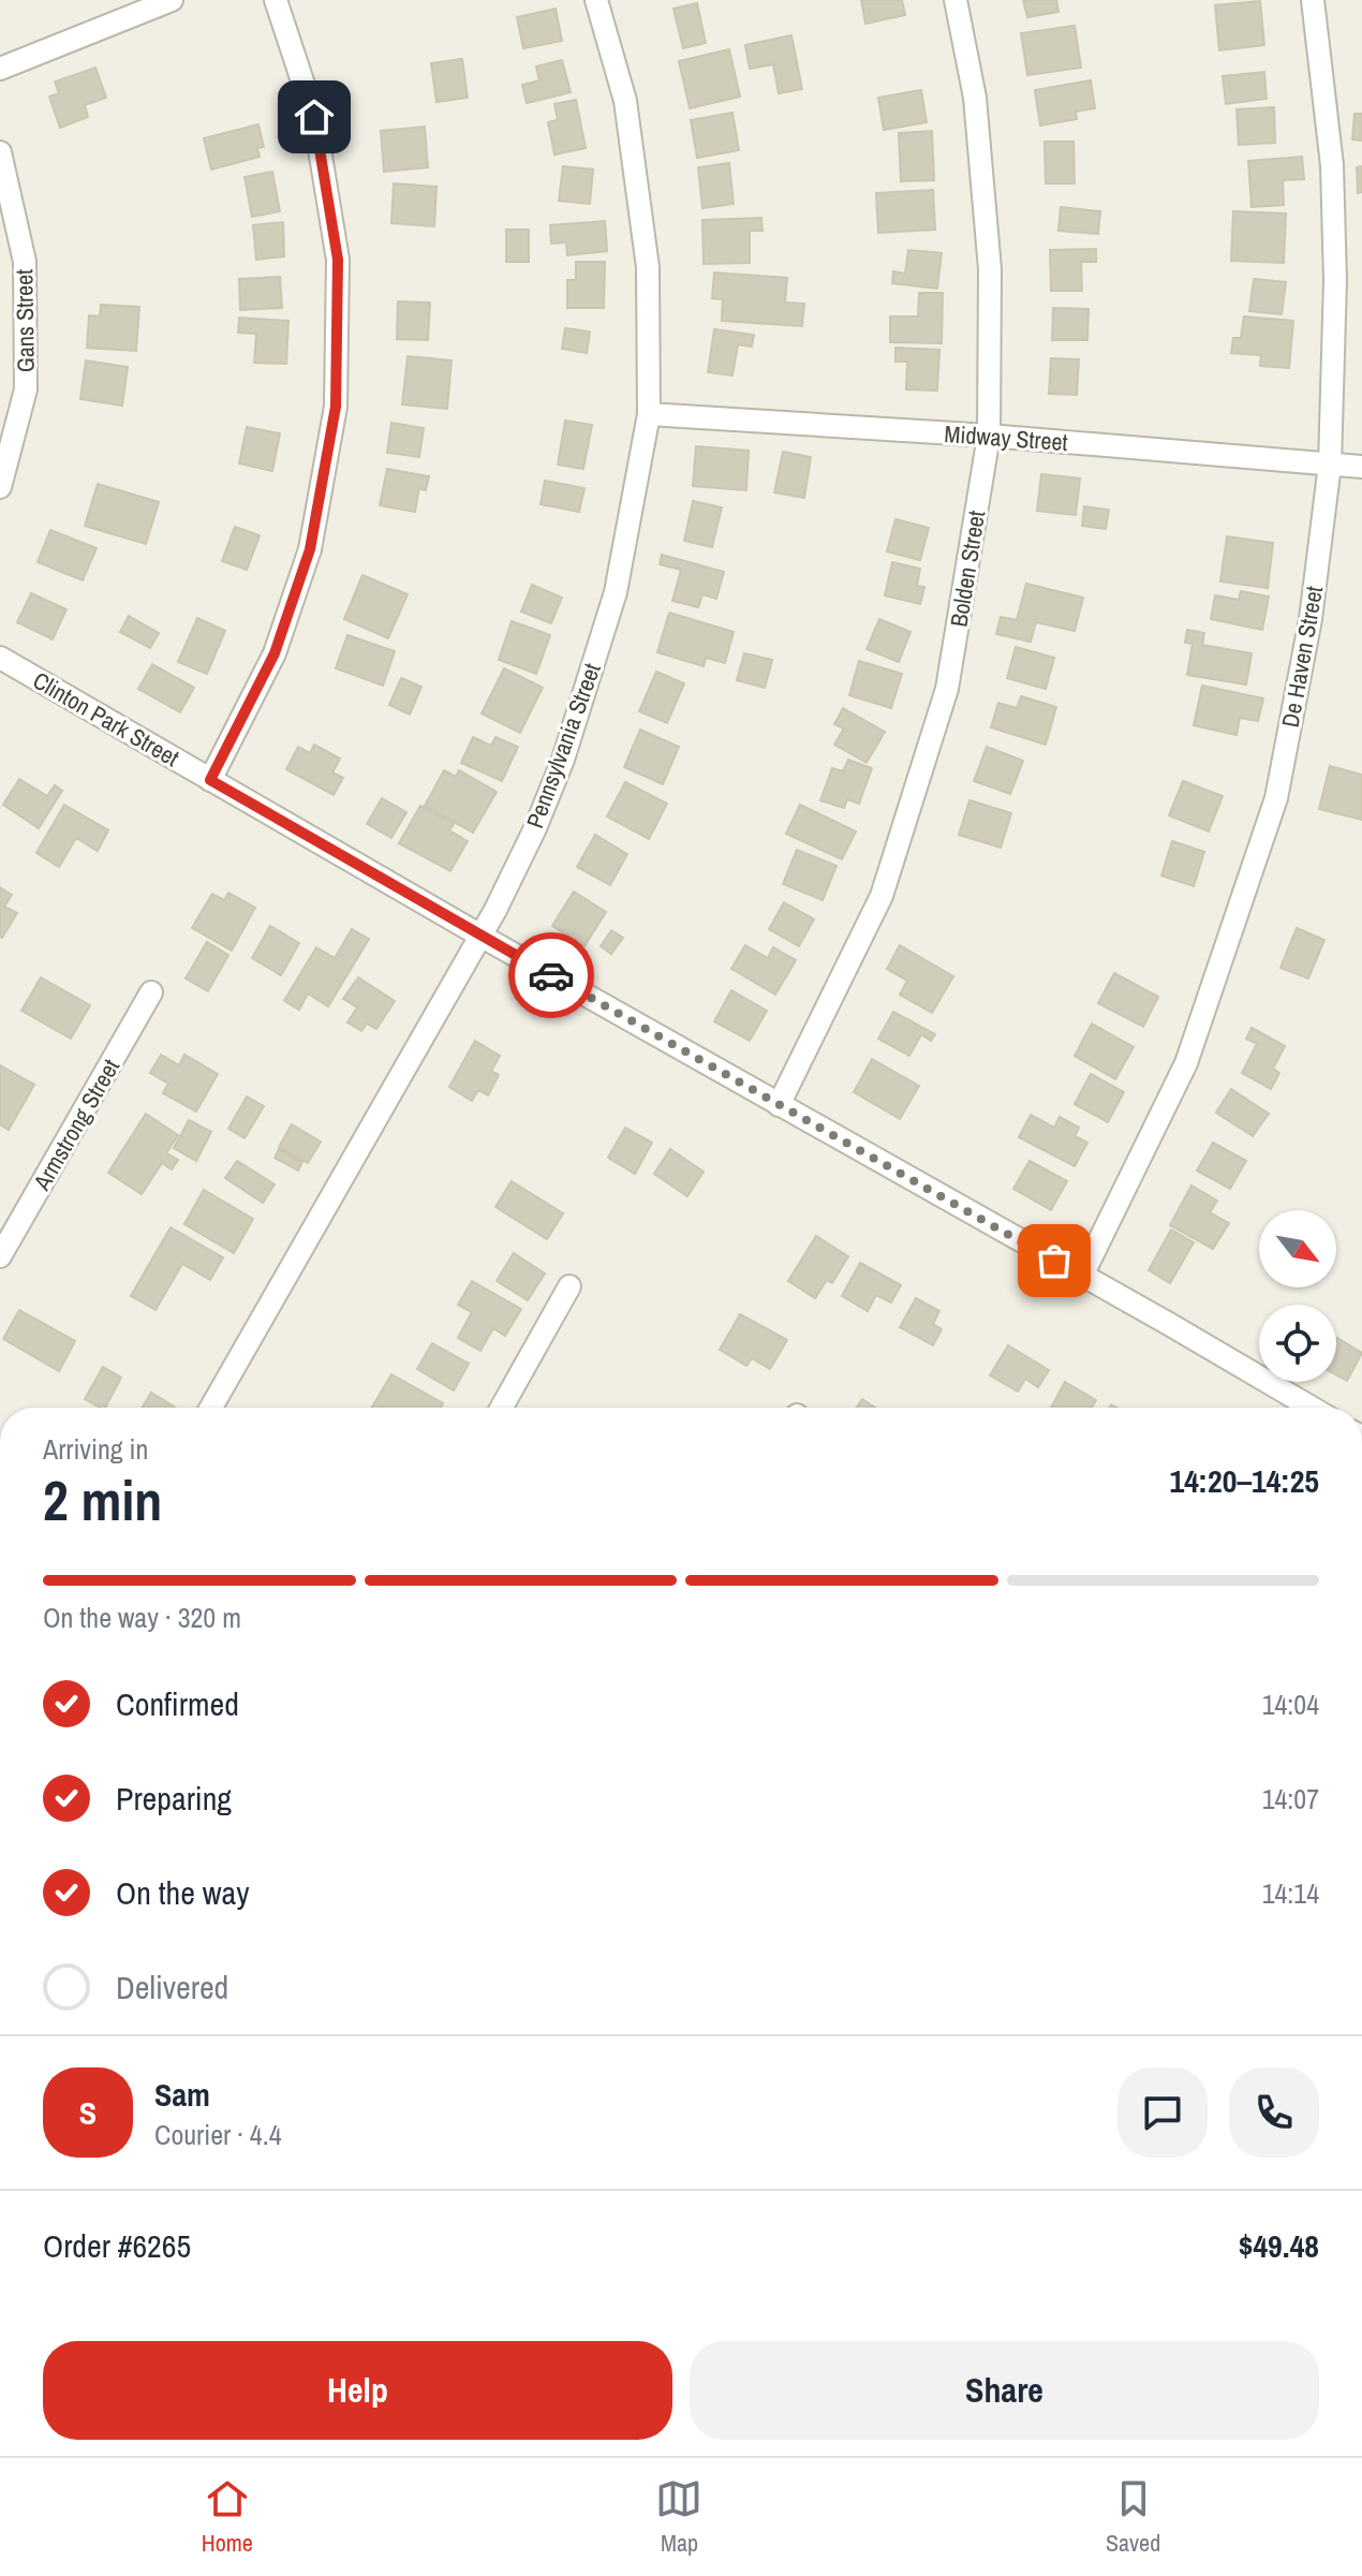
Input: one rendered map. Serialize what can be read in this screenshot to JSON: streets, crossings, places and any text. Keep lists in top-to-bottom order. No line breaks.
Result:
{"streets":{"street":["Gans Street","Midway Street","Bolden Street","De Haven Street","Clinton Park Street","Pennsylvania Street","Armstrong Street"]},"crossings":[["Midway Street","Bolden Street"],["Midway Street","De Haven Street"],["Midway Street","Pennsylvania Street"],["Bolden Street","Clinton Park Street"],["De Haven Street","Clinton Park Street"],["Clinton Park Street","Pennsylvania Street"]],"north":"bottom right","page":{"heading":["2 min","Arriving in","14:20–14:25"],"panel":["Sam","Courier · 4.4","Order #6265","$49.48"],"bar":"On the way · 320 m","list":[["Confirmed","14:04"],["Preparing","14:07"],["On the way","14:14"],"Delivered"],"round":"S","buttons":["Help","Share"],"tabs":["Home","Map","Saved"]}}
